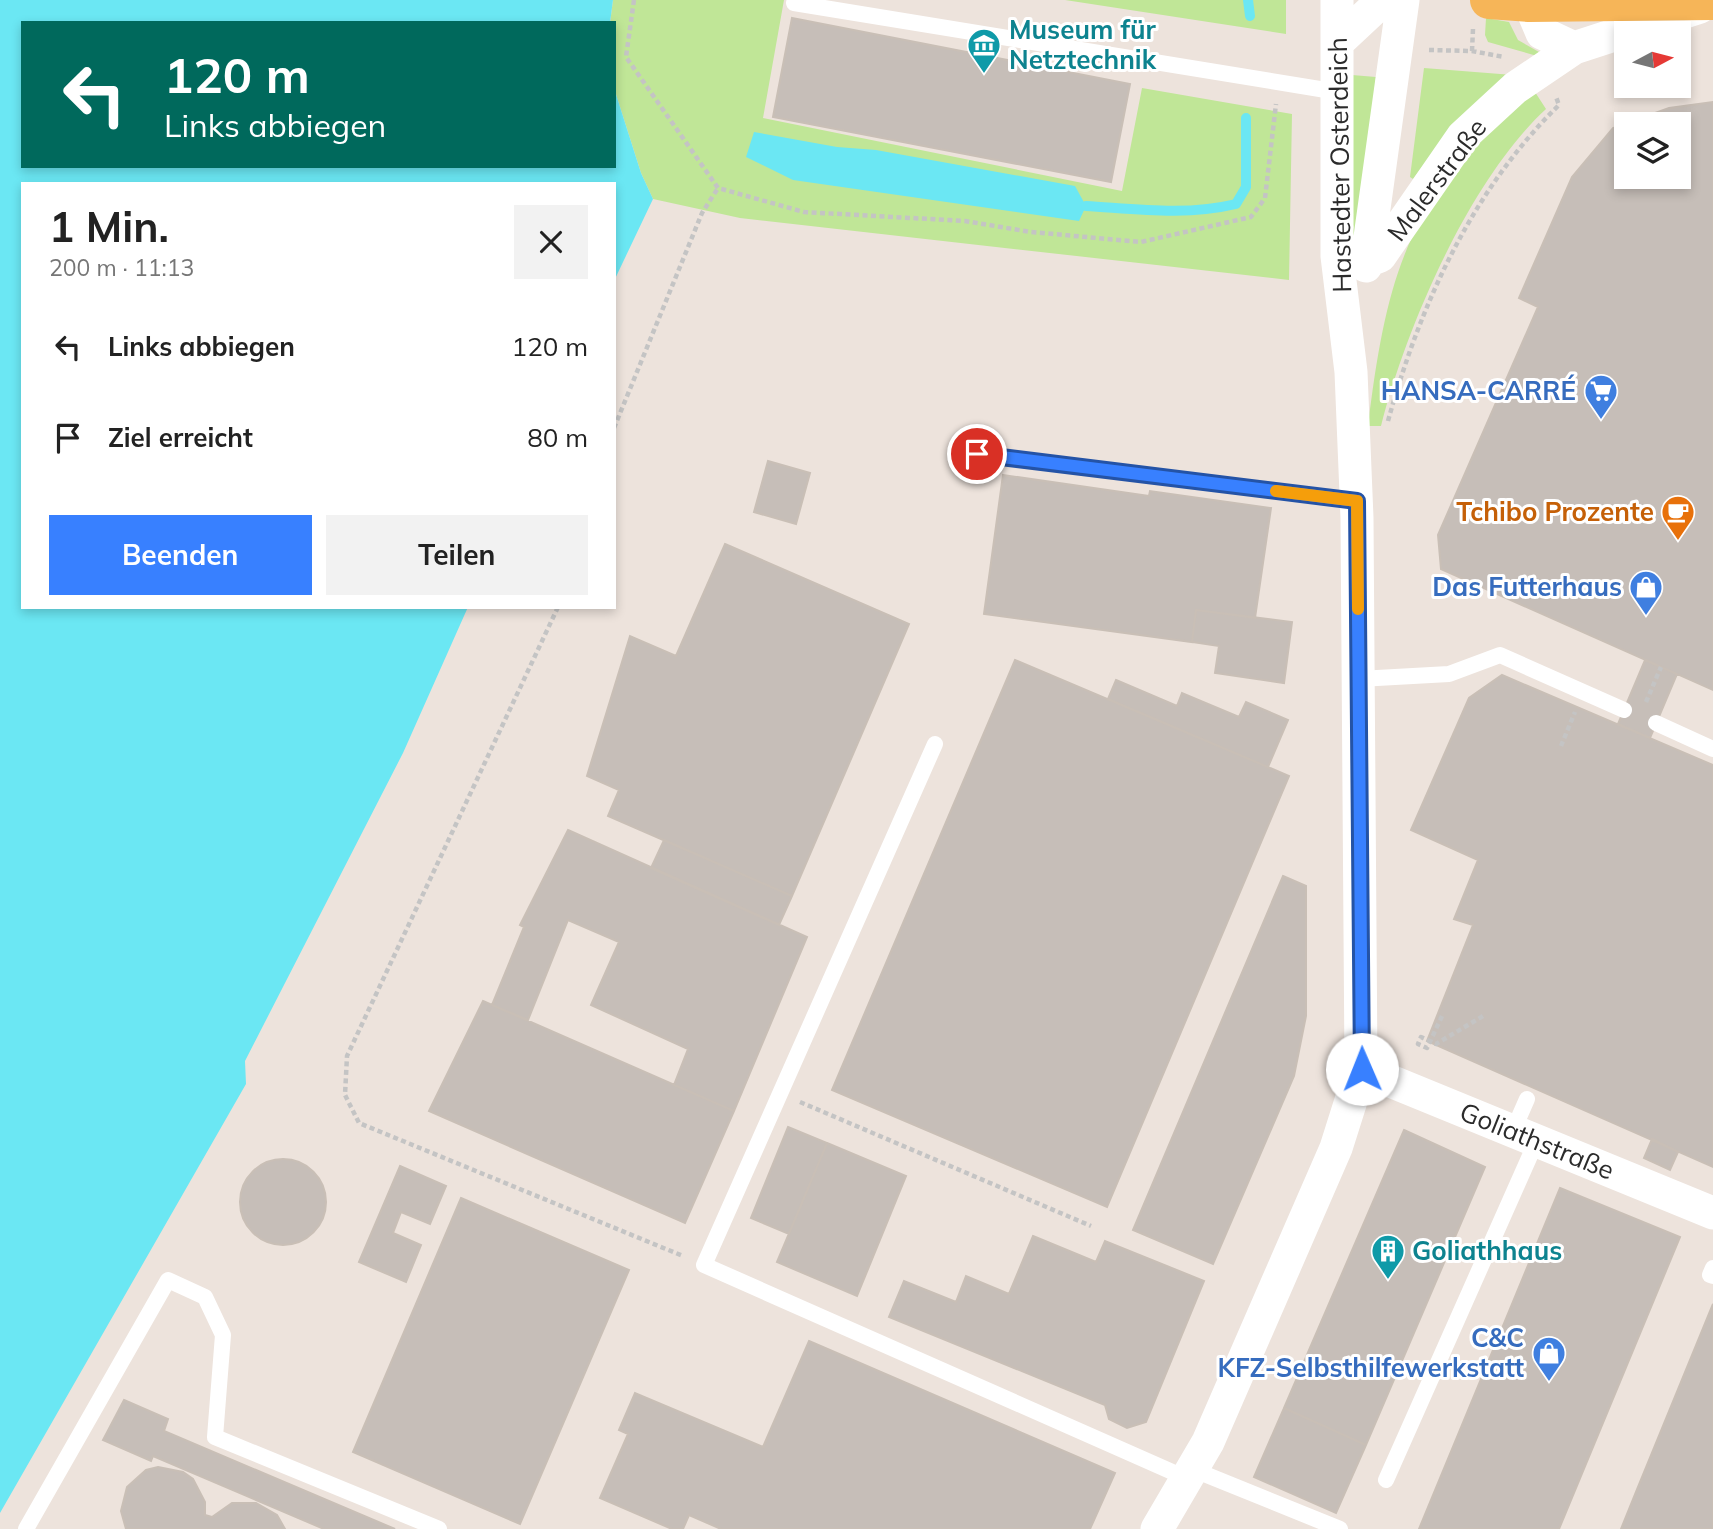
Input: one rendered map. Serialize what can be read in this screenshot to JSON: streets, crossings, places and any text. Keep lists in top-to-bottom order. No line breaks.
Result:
{"streets":{"main road":["Malerstraße"],"street":["Hastedter Osterdeich","Goliathstraße"]},"crossings":[["Hastedter Osterdeich","Malerstraße"],["Hastedter Osterdeich","Goliathstraße"]],"places":{"museum":["Museum für Netztechnik"],"supermarket":["HANSA-CARRÉ"],"cafe":["Tchibo Prozente"],"shop":["Das Futterhaus","C&C KFZ-Selbsthilfewerkstatt"],"building":["Goliathhaus"]},"north":"right","page":{"turn":["120 m","Links abbiegen"],"heading":["1 Min.","200 m · 11:13"],"list":[{"name":"Links abbiegen","value":"120 m"},{"name":"Ziel erreicht","value":"80 m"}],"buttons":["Beenden","Teilen"]}}
